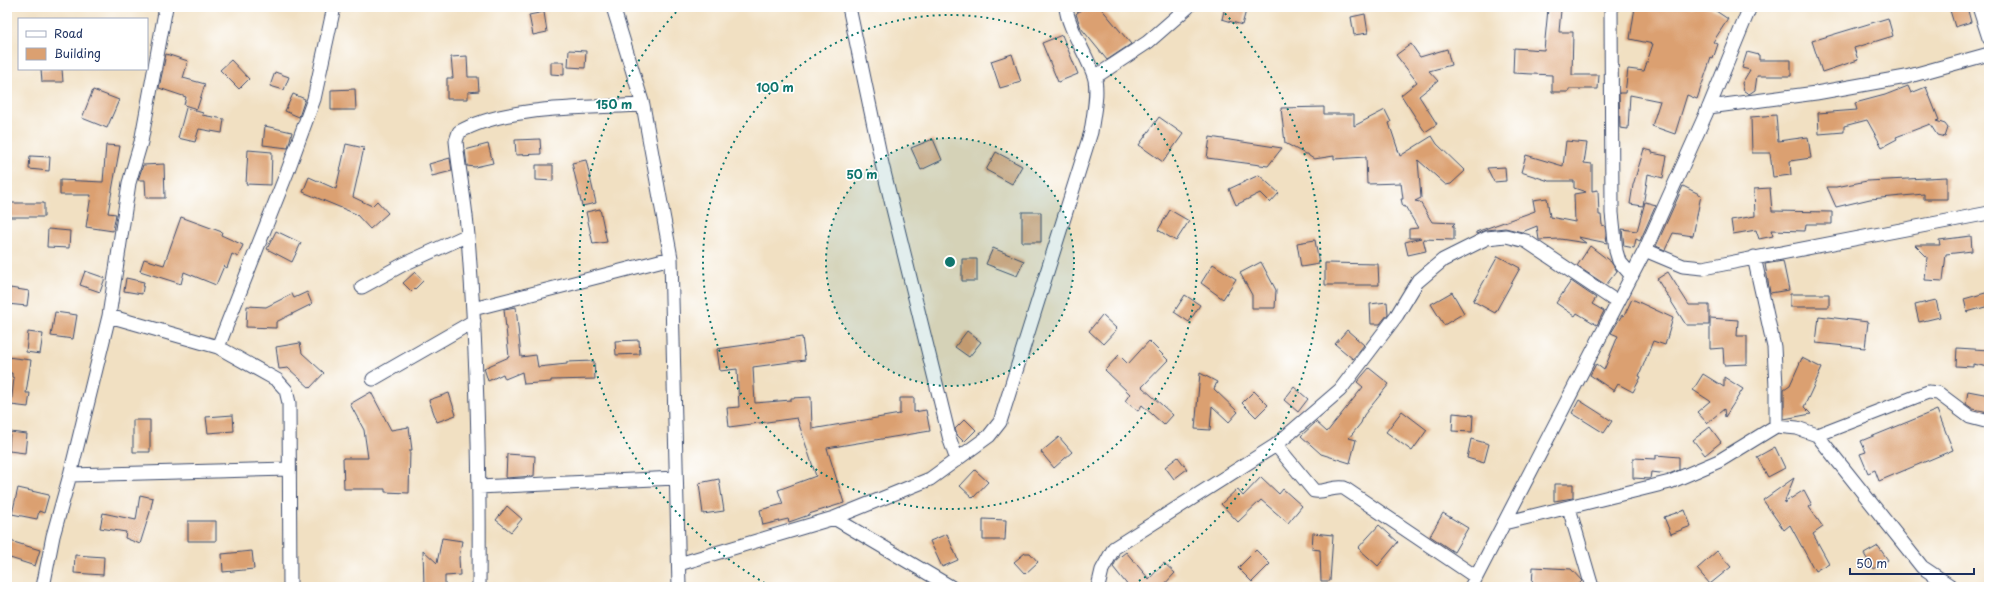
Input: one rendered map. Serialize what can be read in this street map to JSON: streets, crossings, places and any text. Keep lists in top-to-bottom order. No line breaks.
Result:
{"legend":["Road","Building"],"scale_bar":"50 m","rings":["100 m","150 m","50 m"]}
